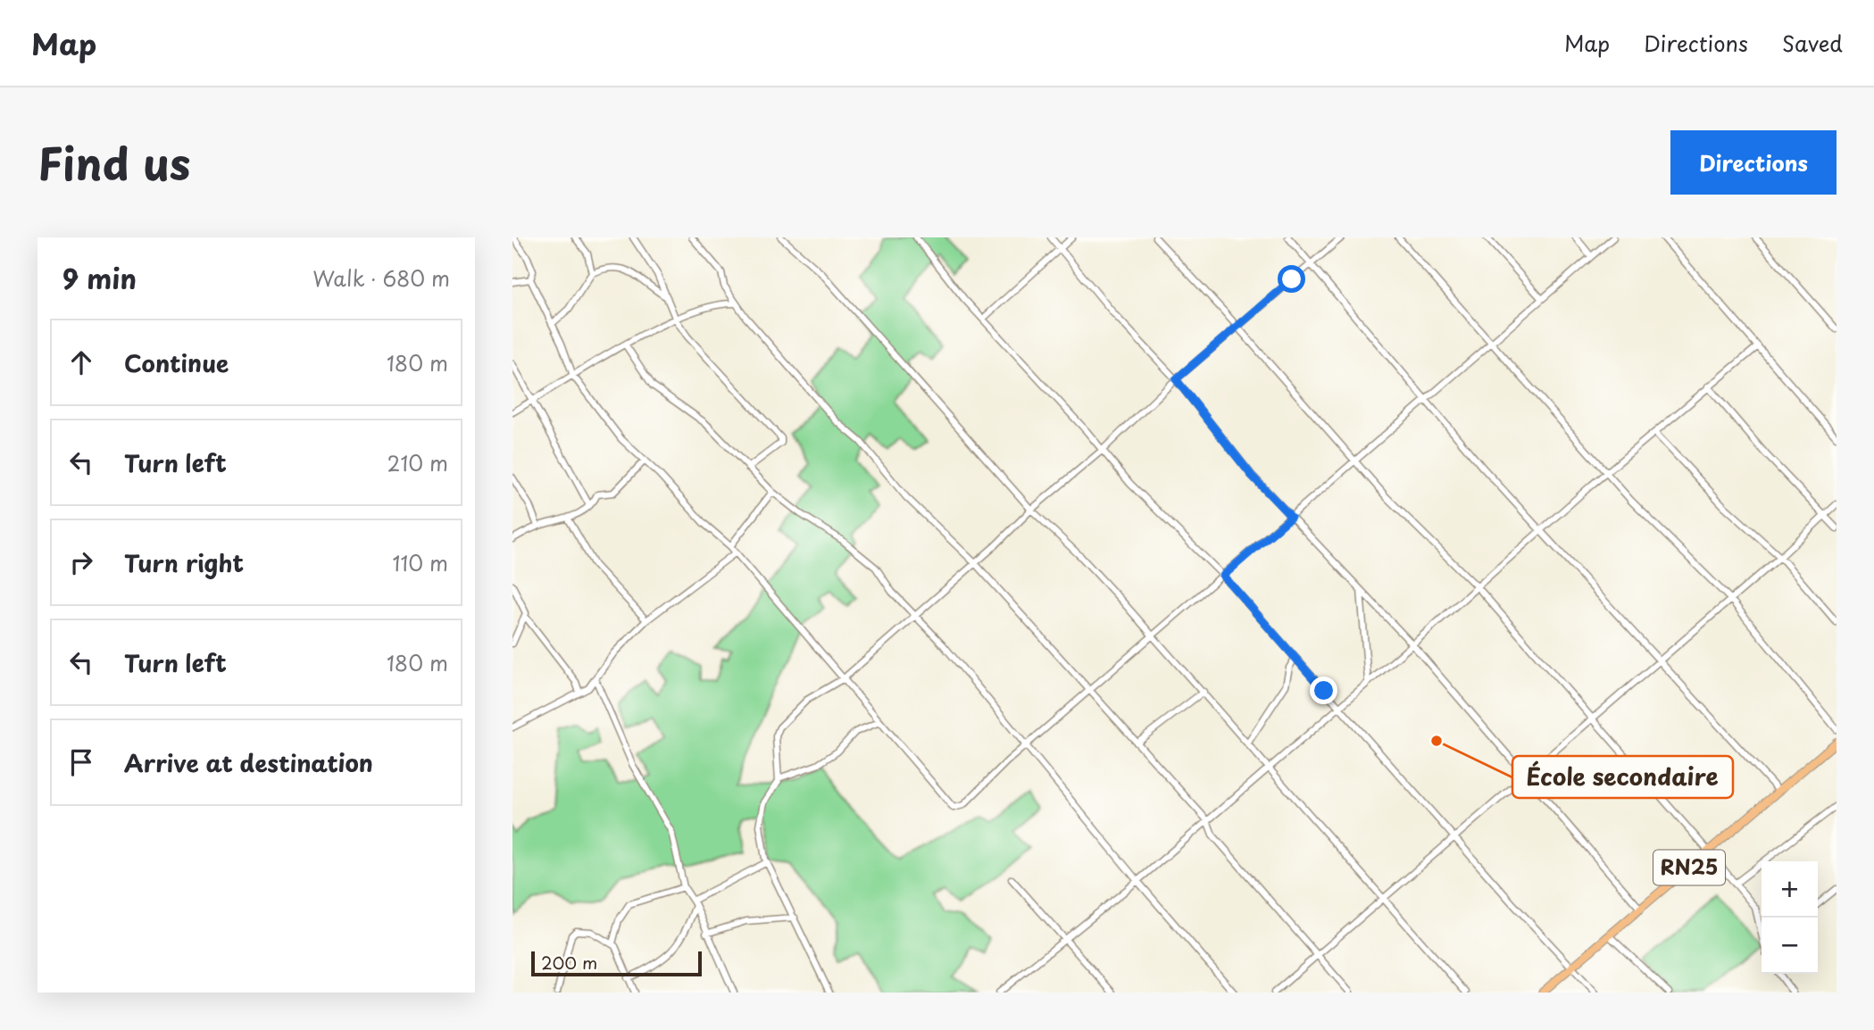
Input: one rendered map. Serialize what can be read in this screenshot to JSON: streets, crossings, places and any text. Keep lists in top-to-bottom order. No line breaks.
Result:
{"streets":{"main road":["RN25"]},"places":["École secondaire"],"scale_bar":"200 m","page":{"header":"Map","nav":["Map","Directions","Saved"],"title":"Find us","buttons":"Directions","heading":["9 min","Walk · 680 m"],"list":[["Continue","180 m"],["Turn left","210 m"],["Turn right","110 m"],["Turn left","180 m"],"Arrive at destination"],"map_buttons":["+","−"],"scale":"200 m"}}
